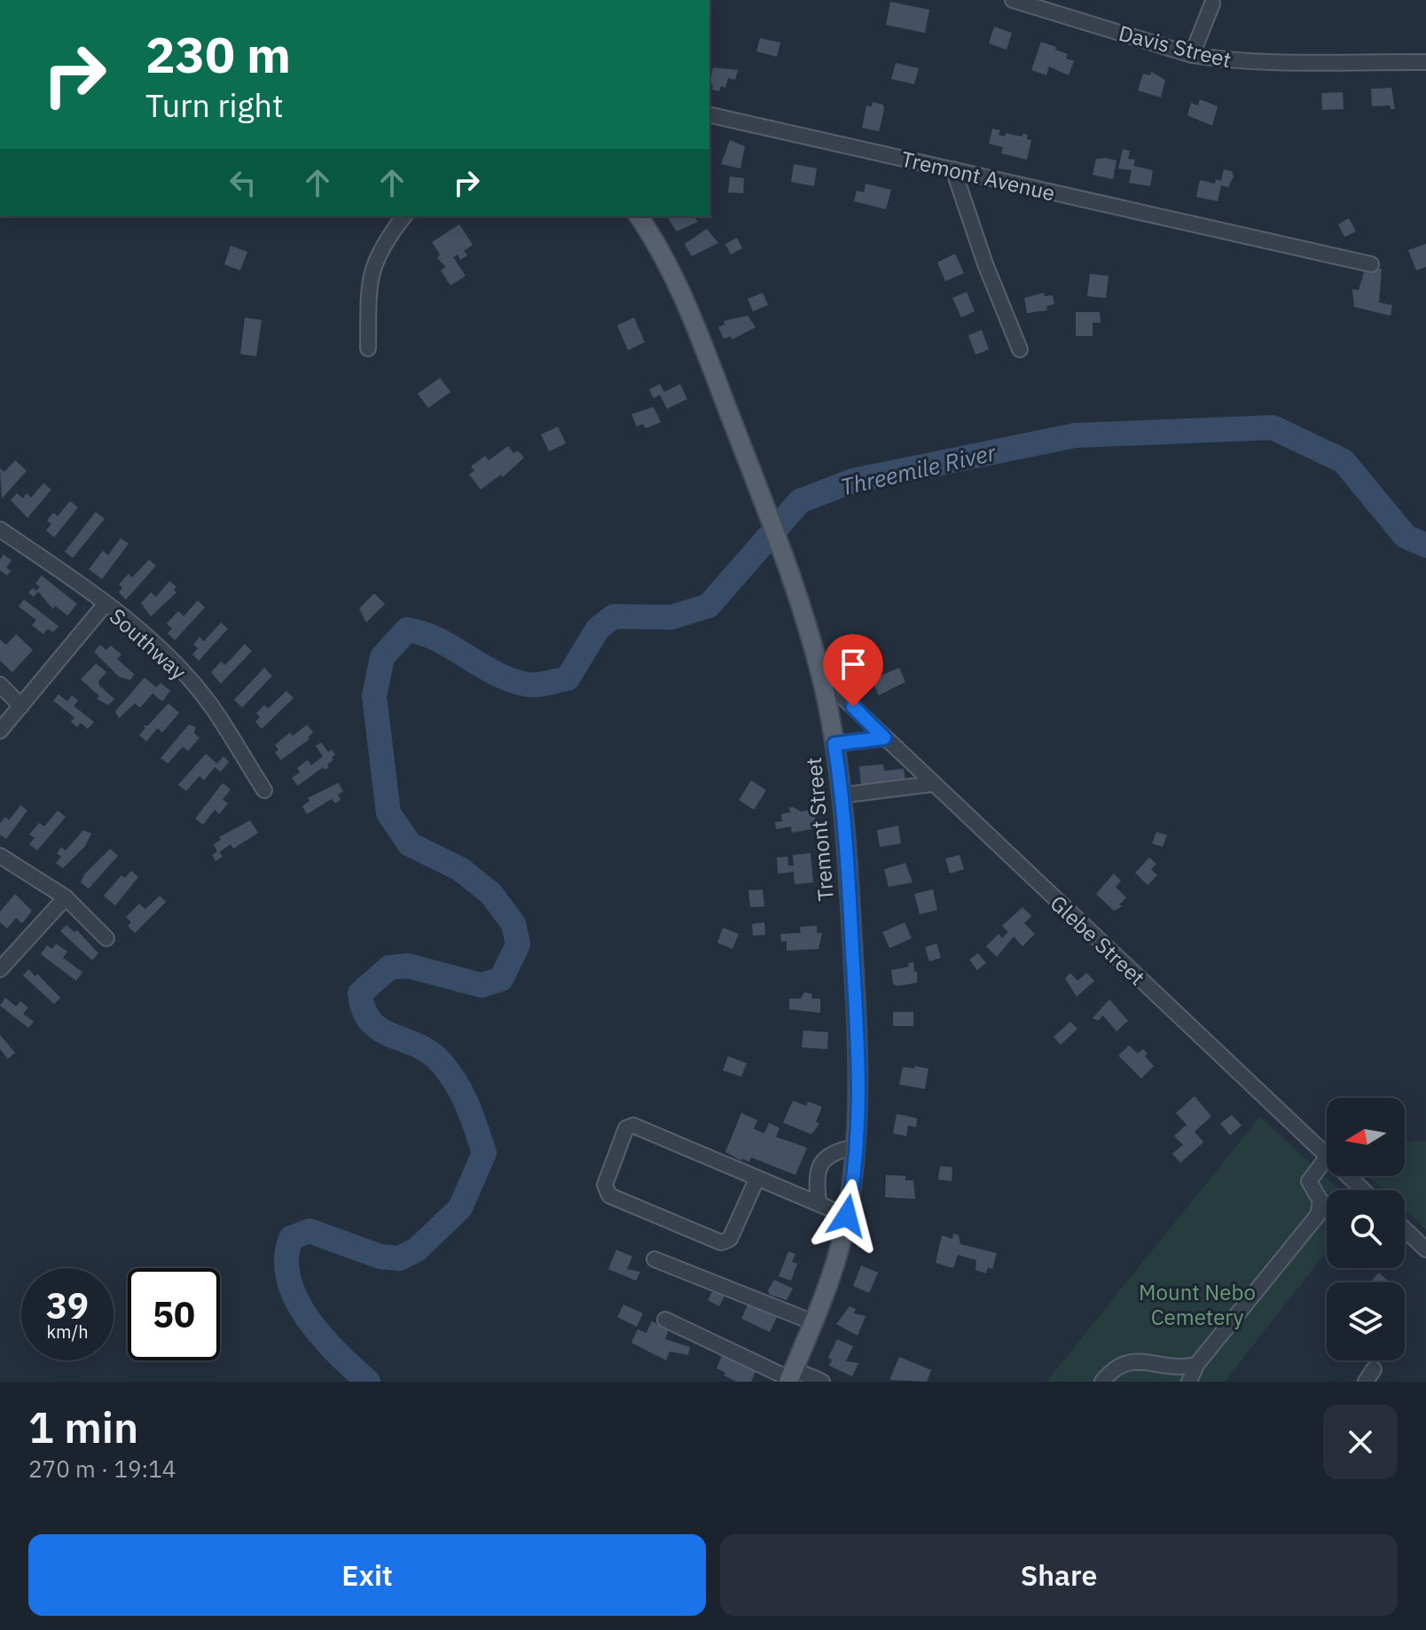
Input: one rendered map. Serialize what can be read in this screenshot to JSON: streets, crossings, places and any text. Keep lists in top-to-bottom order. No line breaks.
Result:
{"streets":{"main road":["Tremont Street"],"street":["Davis Street","Tremont Avenue","Southway","Glebe Street"]},"crossings":[["Tremont Street","Glebe Street"]],"water":["Threemile River"],"parks":["Mount Nebo Cemetery"],"north":"left","page":{"turn":["230 m","Turn right"],"speed":"39 km/h","limit":"50","heading":["1 min","270 m · 19:14"],"buttons":["Exit","Share"]}}
